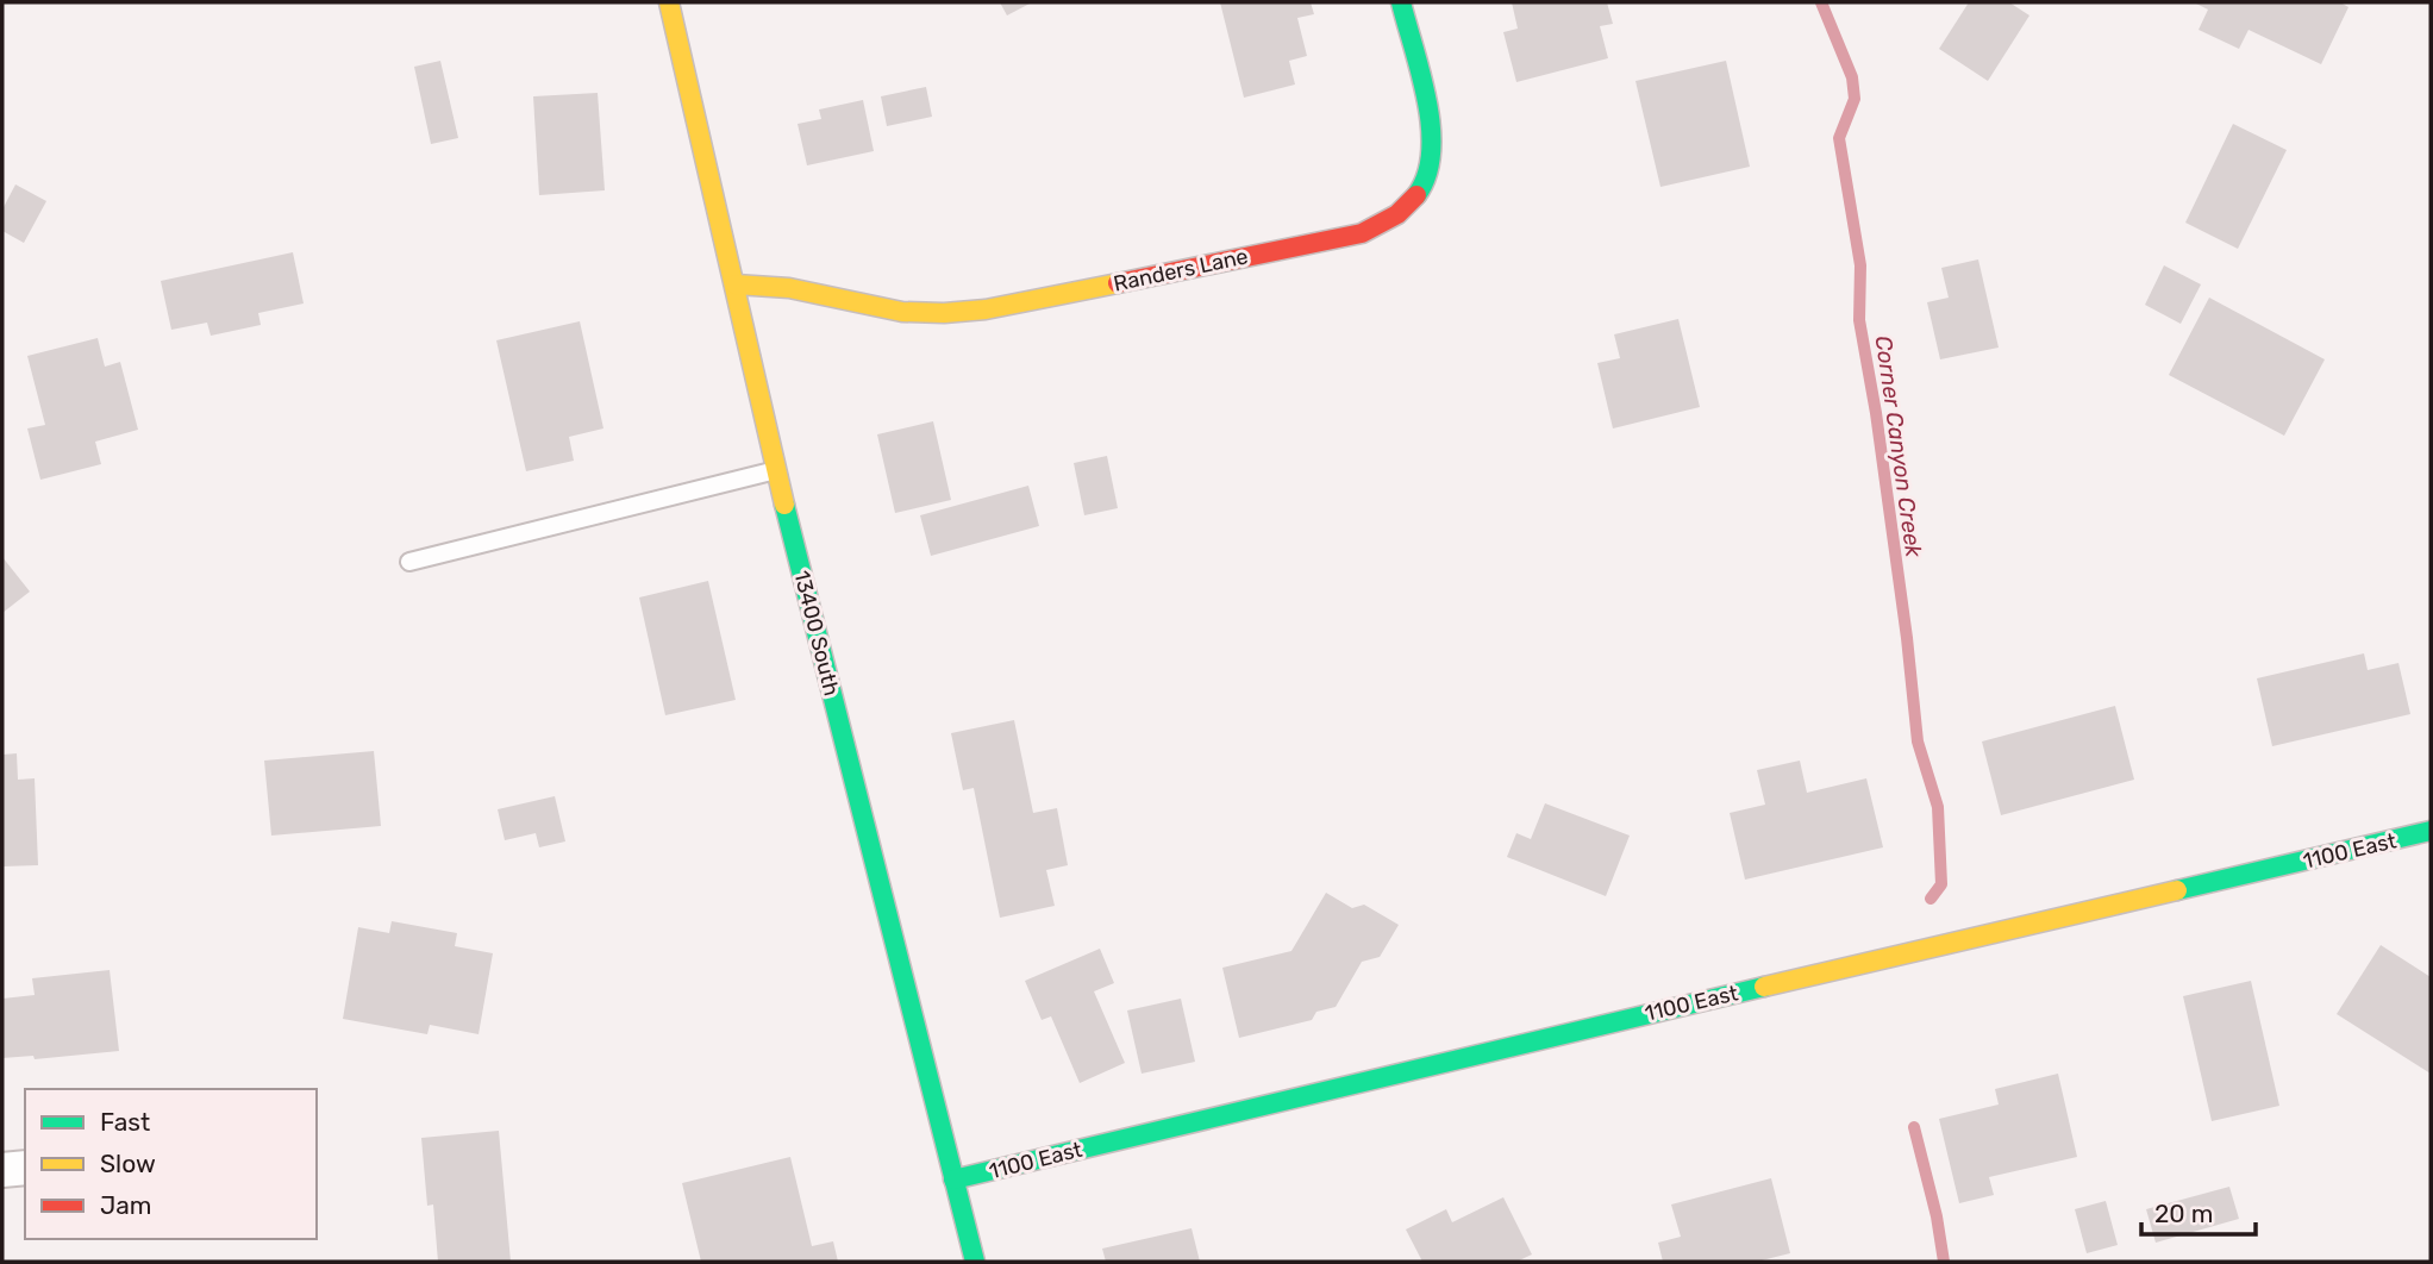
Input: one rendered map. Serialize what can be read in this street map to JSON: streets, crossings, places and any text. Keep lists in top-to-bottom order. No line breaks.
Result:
{"streets":{"street":["Randers Lane","13400 South","1100 East"]},"crossings":[["Randers Lane","13400 South"],["13400 South","1100 East"]],"water":["Corner Canyon Creek"],"legend":["Fast","Slow","Jam"],"scale_bar":"20 m"}
